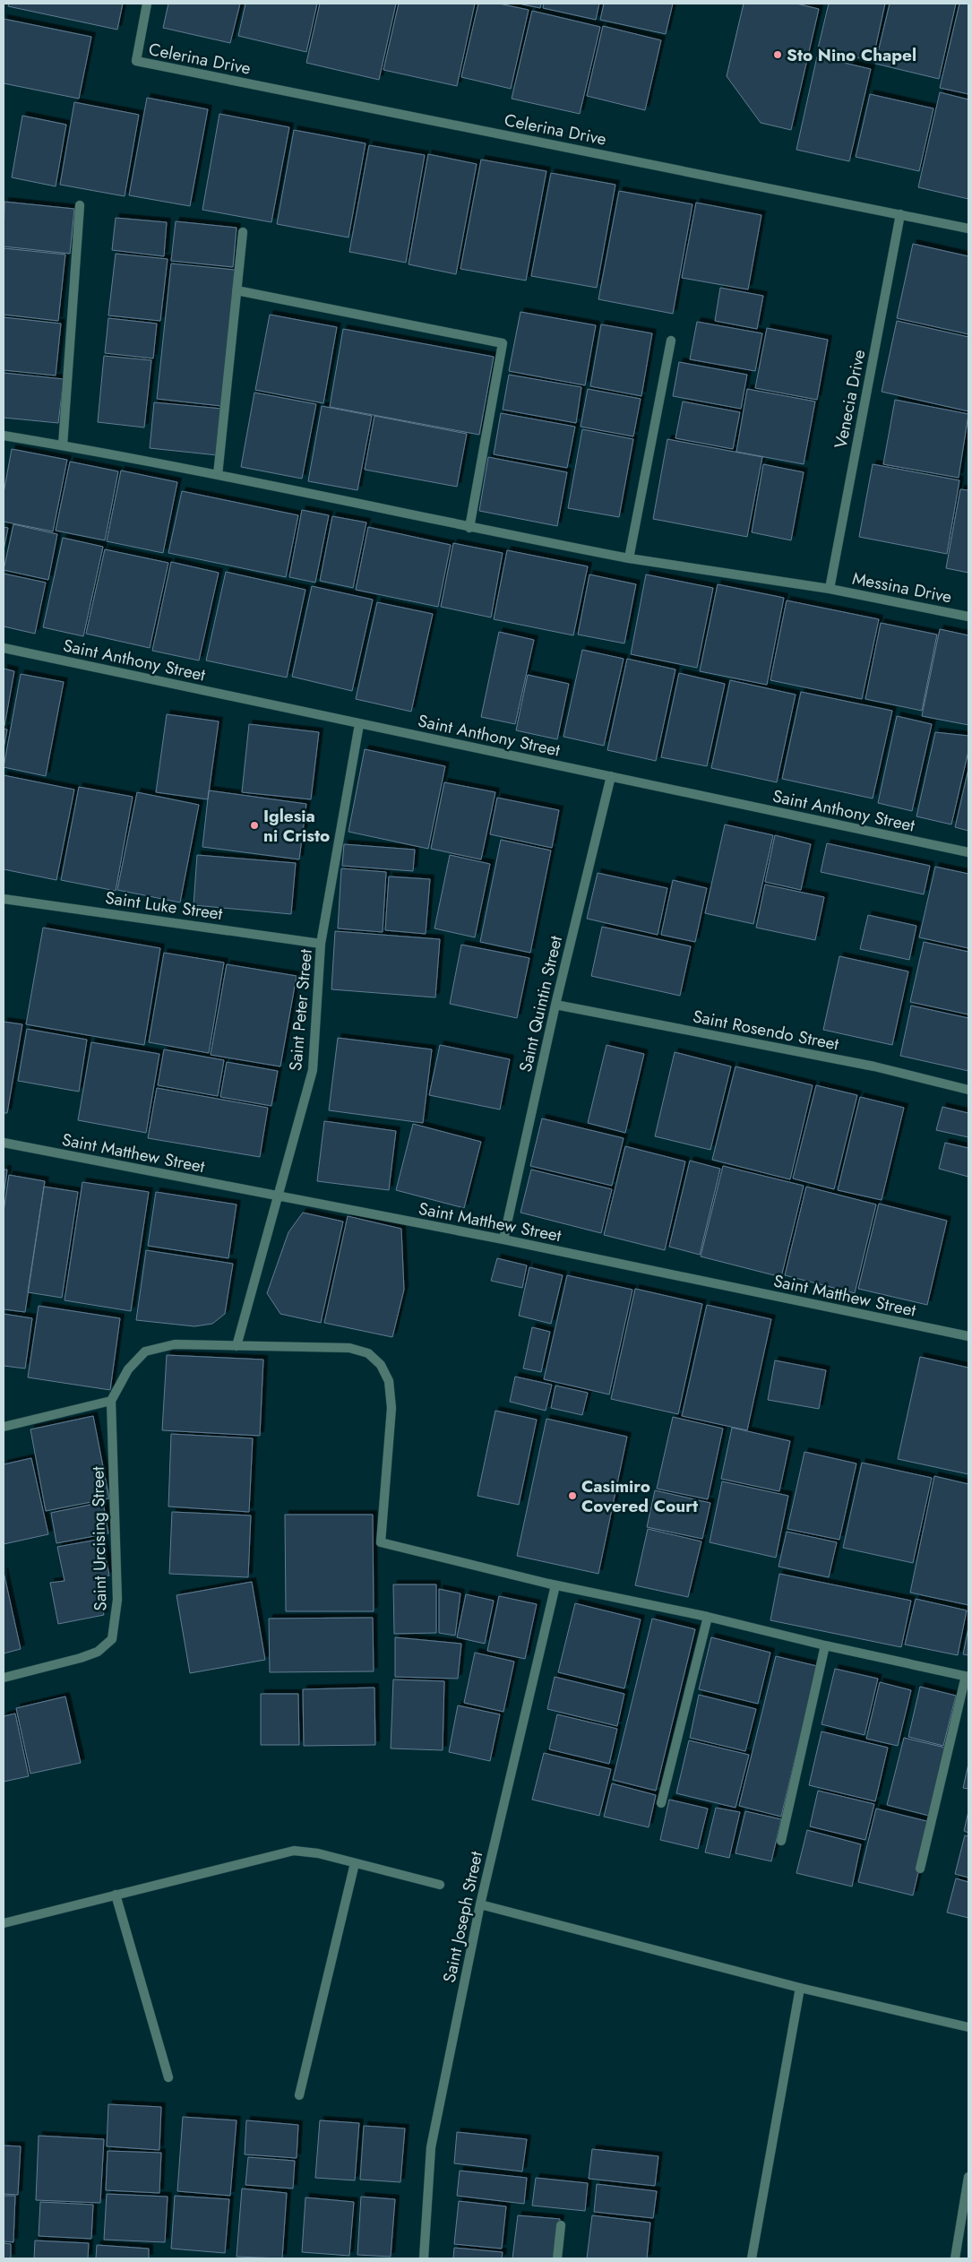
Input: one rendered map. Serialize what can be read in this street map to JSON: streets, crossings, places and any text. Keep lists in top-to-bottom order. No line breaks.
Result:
{"streets":{"street":["Celerina Drive","Venecia Drive","Messina Drive","Saint Anthony Street","Saint Luke Street","Saint Quintin Street","Saint Peter Street","Saint Rosendo Street","Saint Matthew Street","Saint Urcising Street","Saint Joseph Street"]},"crossings":[["Celerina Drive","Venecia Drive"],["Venecia Drive","Messina Drive"],["Saint Anthony Street","Saint Quintin Street"],["Saint Anthony Street","Saint Peter Street"],["Saint Luke Street","Saint Peter Street"],["Saint Quintin Street","Saint Rosendo Street"],["Saint Quintin Street","Saint Matthew Street"],["Saint Peter Street","Saint Matthew Street"]],"places":["Sto Nino Chapel","Iglesia ni Cristo","Casimiro Covered Court"]}
